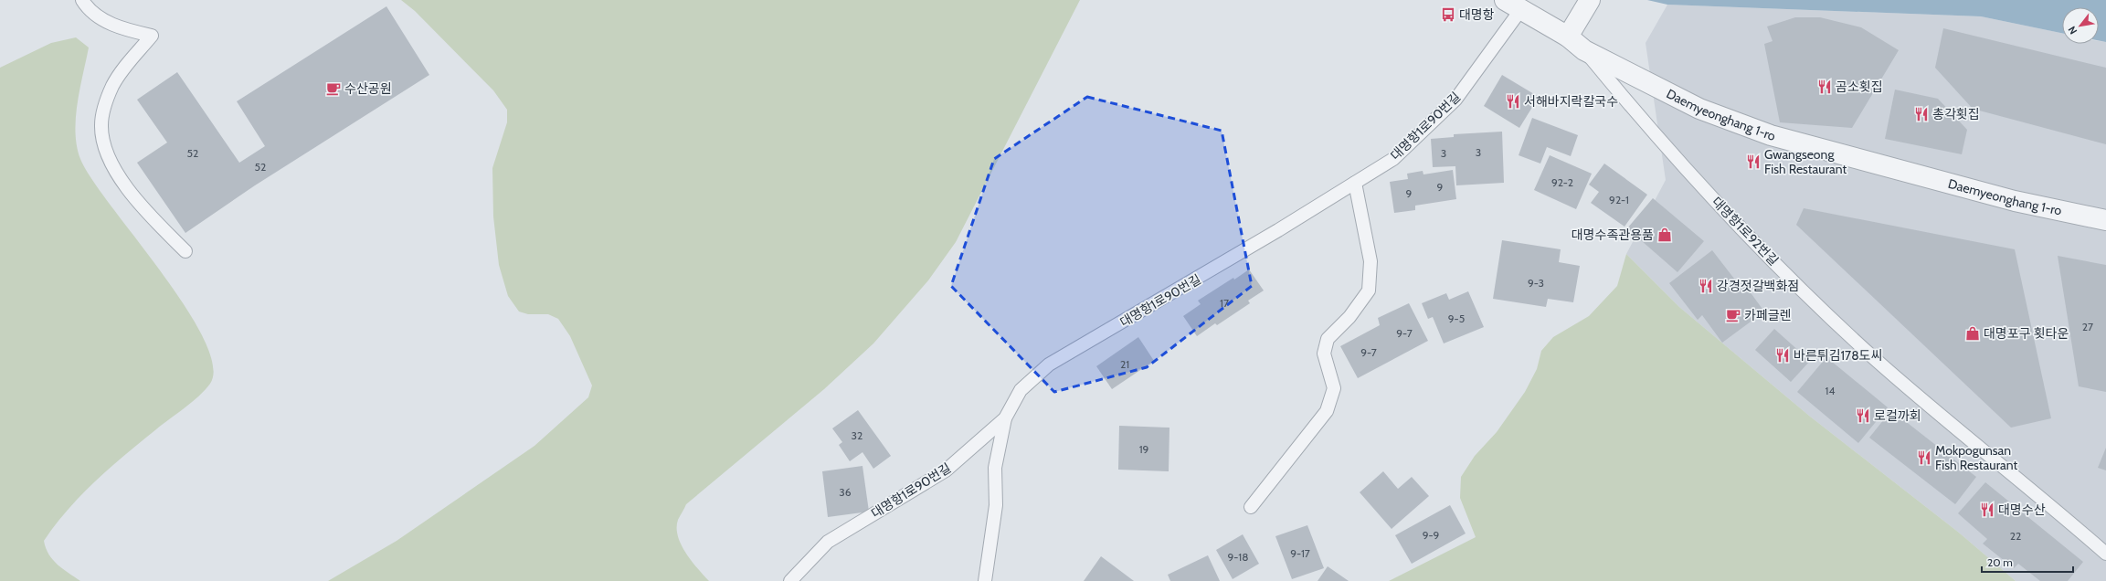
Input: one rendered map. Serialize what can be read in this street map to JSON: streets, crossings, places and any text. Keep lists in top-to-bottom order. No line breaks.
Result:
{"streets":{"street":["Daemyeonghang 1-ro"],"lane":["대명항1로90번길","대명항1로92번길"]},"crossings":[["Daemyeonghang 1-ro","대명항1로90번길"],["Daemyeonghang 1-ro","대명항1로92번길"]],"places":{"bus stop":["대명항"],"restaurant":["곰소횟집","서해바지락칼국수","총각횟집","Gwangseong Fish Restaurant","강경젓갈백화점","바른튀김178도씨","로컬까회","Mokpogunsan Fish Restaurant","대명수산"],"cafe":["수산공원","카페글렌"],"shop":["대명수족관용품","대명포구 횟타운"]},"house_numbers":["3","52","3","52","92-2","9","9","92-1","9-3","17","9-5","27","9-7","9-7","21","14","32","19","36","9-9","22","9-17","9-18"],"scale_bar":"20 m","north":"bottom left"}
